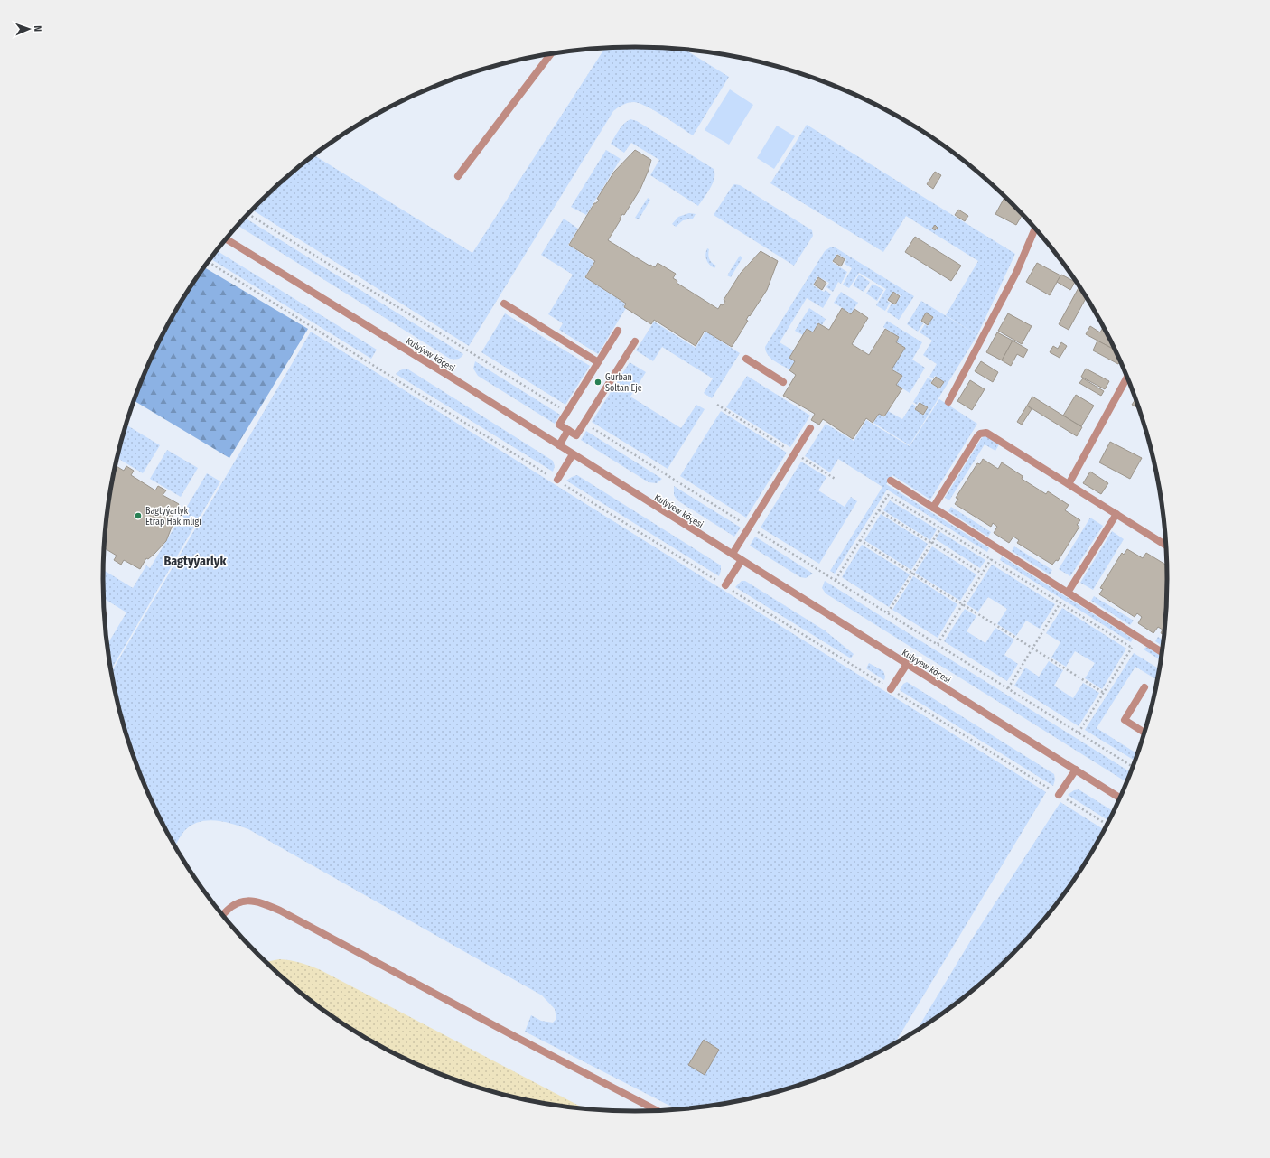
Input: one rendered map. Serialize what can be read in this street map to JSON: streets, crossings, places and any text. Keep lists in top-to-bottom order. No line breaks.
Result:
{"streets":{"street":["Kulyýew köçesi"]},"districts":["Bagtyýarlyk"],"places":["Gurban Soltan Eje","Bagtyýarlyk Etrap Häkimligi"],"north":"right"}
